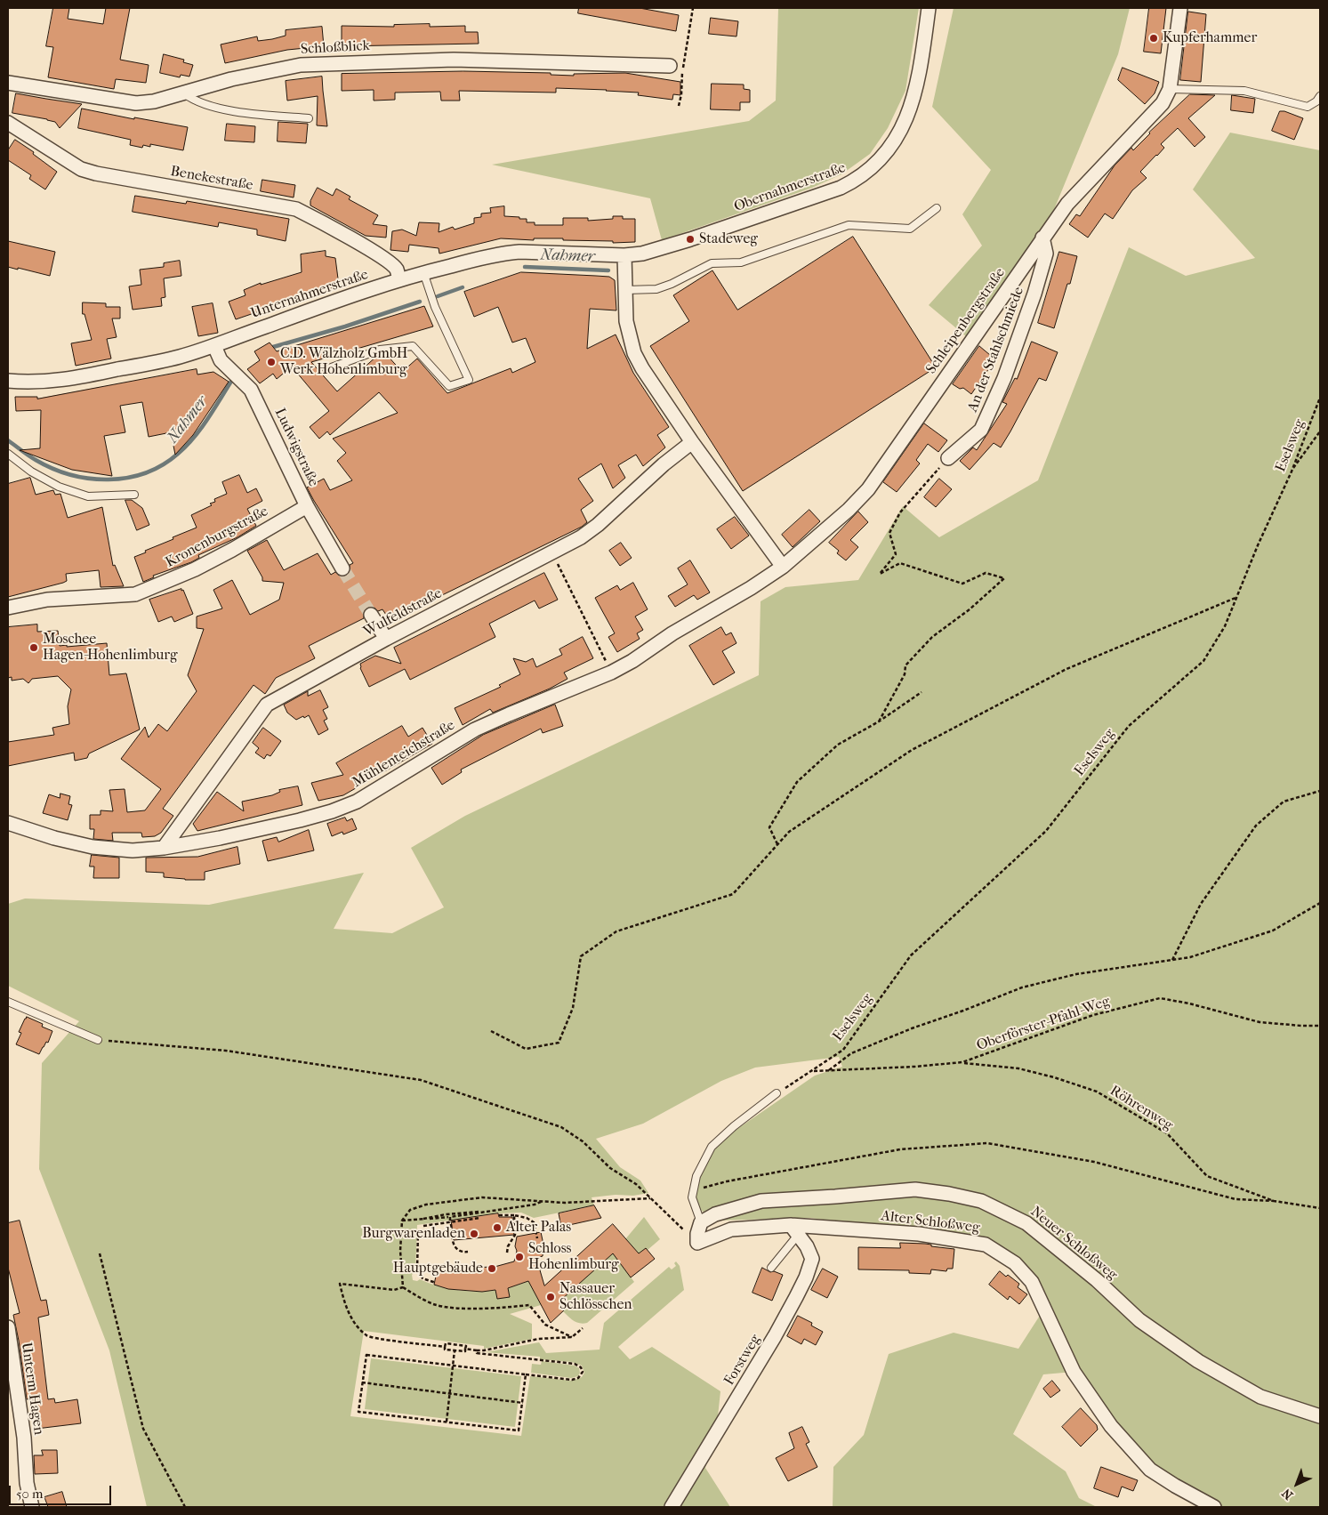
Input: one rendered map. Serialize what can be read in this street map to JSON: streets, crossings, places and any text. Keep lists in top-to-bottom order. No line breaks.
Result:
{"streets":{"street":["Schloßblick","Benekestraße","Obernahmerstraße","Unternahmerstraße","Schleipenbergstraße","An der Stahlschmiede","Ludwigstraße","Kronenburgstraße","Wulfeldstraße","Mühlenteichstraße","Alter Schloßweg","Neuer Schloßweg","Forstweg","Unterm Hagen"],"path":["Eselsweg","Oberförster-Pfahl-Weg","Röhrenweg"]},"crossings":[["Benekestraße","Unternahmerstraße"],["Obernahmerstraße","Unternahmerstraße"],["Unternahmerstraße","Ludwigstraße"],["Schleipenbergstraße","An der Stahlschmiede"],["Schleipenbergstraße","Mühlenteichstraße"],["Eselsweg","Oberförster-Pfahl-Weg"],["Ludwigstraße","Kronenburgstraße"],["Wulfeldstraße","Mühlenteichstraße"],["Oberförster-Pfahl-Weg","Röhrenweg"],["Alter Schloßweg","Forstweg"]],"water":["Nahmer"],"places":["Kupferhammer","Stadeweg","C.D. Wälzholz GmbH Werk Hohenlimburg","Moschee Hagen-Hohenlimburg","Alter Palas","Burgwarenladen","Schloss Hohenlimburg","Hauptgebäude","Nassauer Schlösschen"],"scale_bar":"50 m","north":"bottom left"}
